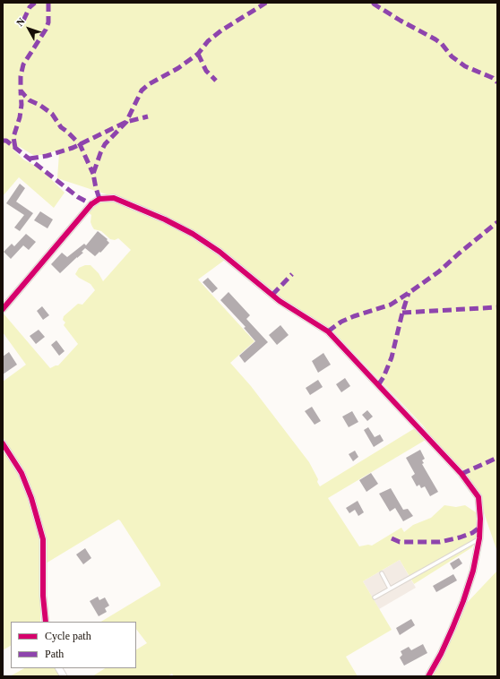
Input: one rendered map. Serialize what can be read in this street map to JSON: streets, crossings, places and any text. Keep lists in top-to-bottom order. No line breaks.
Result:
{"legend":["Cycle path","Path"],"north":"top left"}
